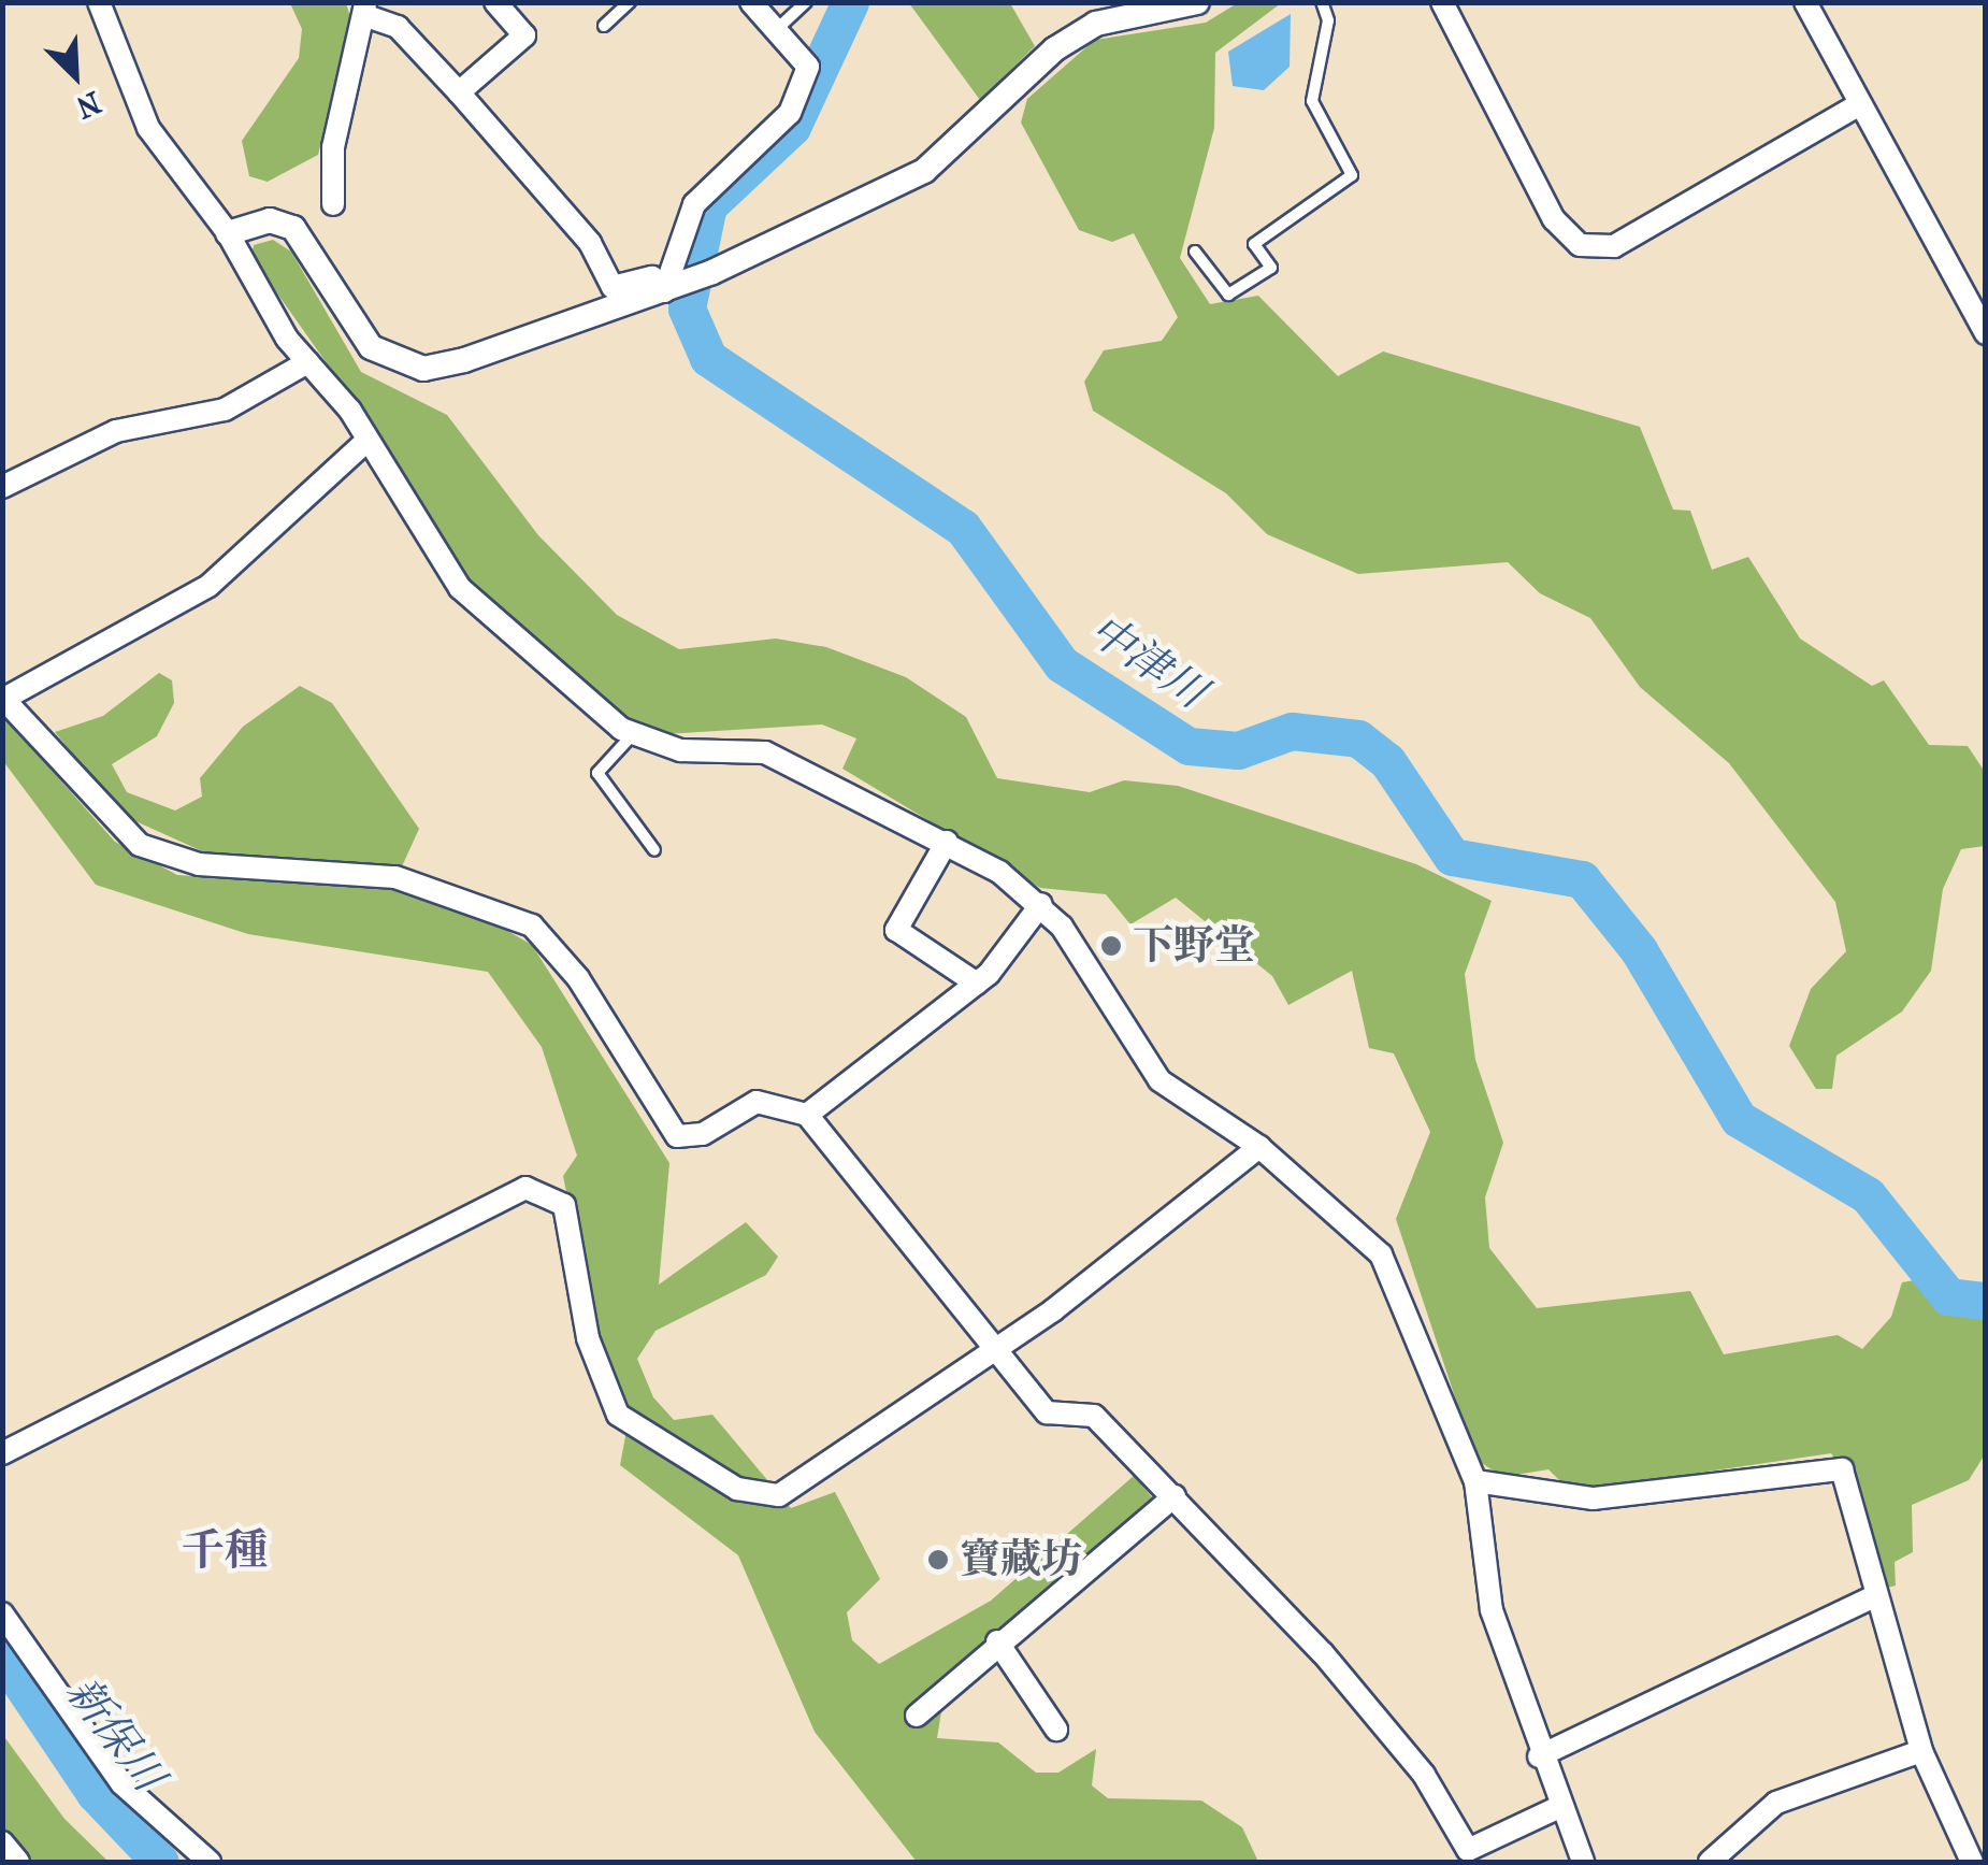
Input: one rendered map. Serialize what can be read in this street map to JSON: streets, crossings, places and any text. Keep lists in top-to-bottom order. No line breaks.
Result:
{"districts":["千種"],"water":["中津川","新保川"],"places":["下野堂","寶藏坊"],"north":"bottom right"}
